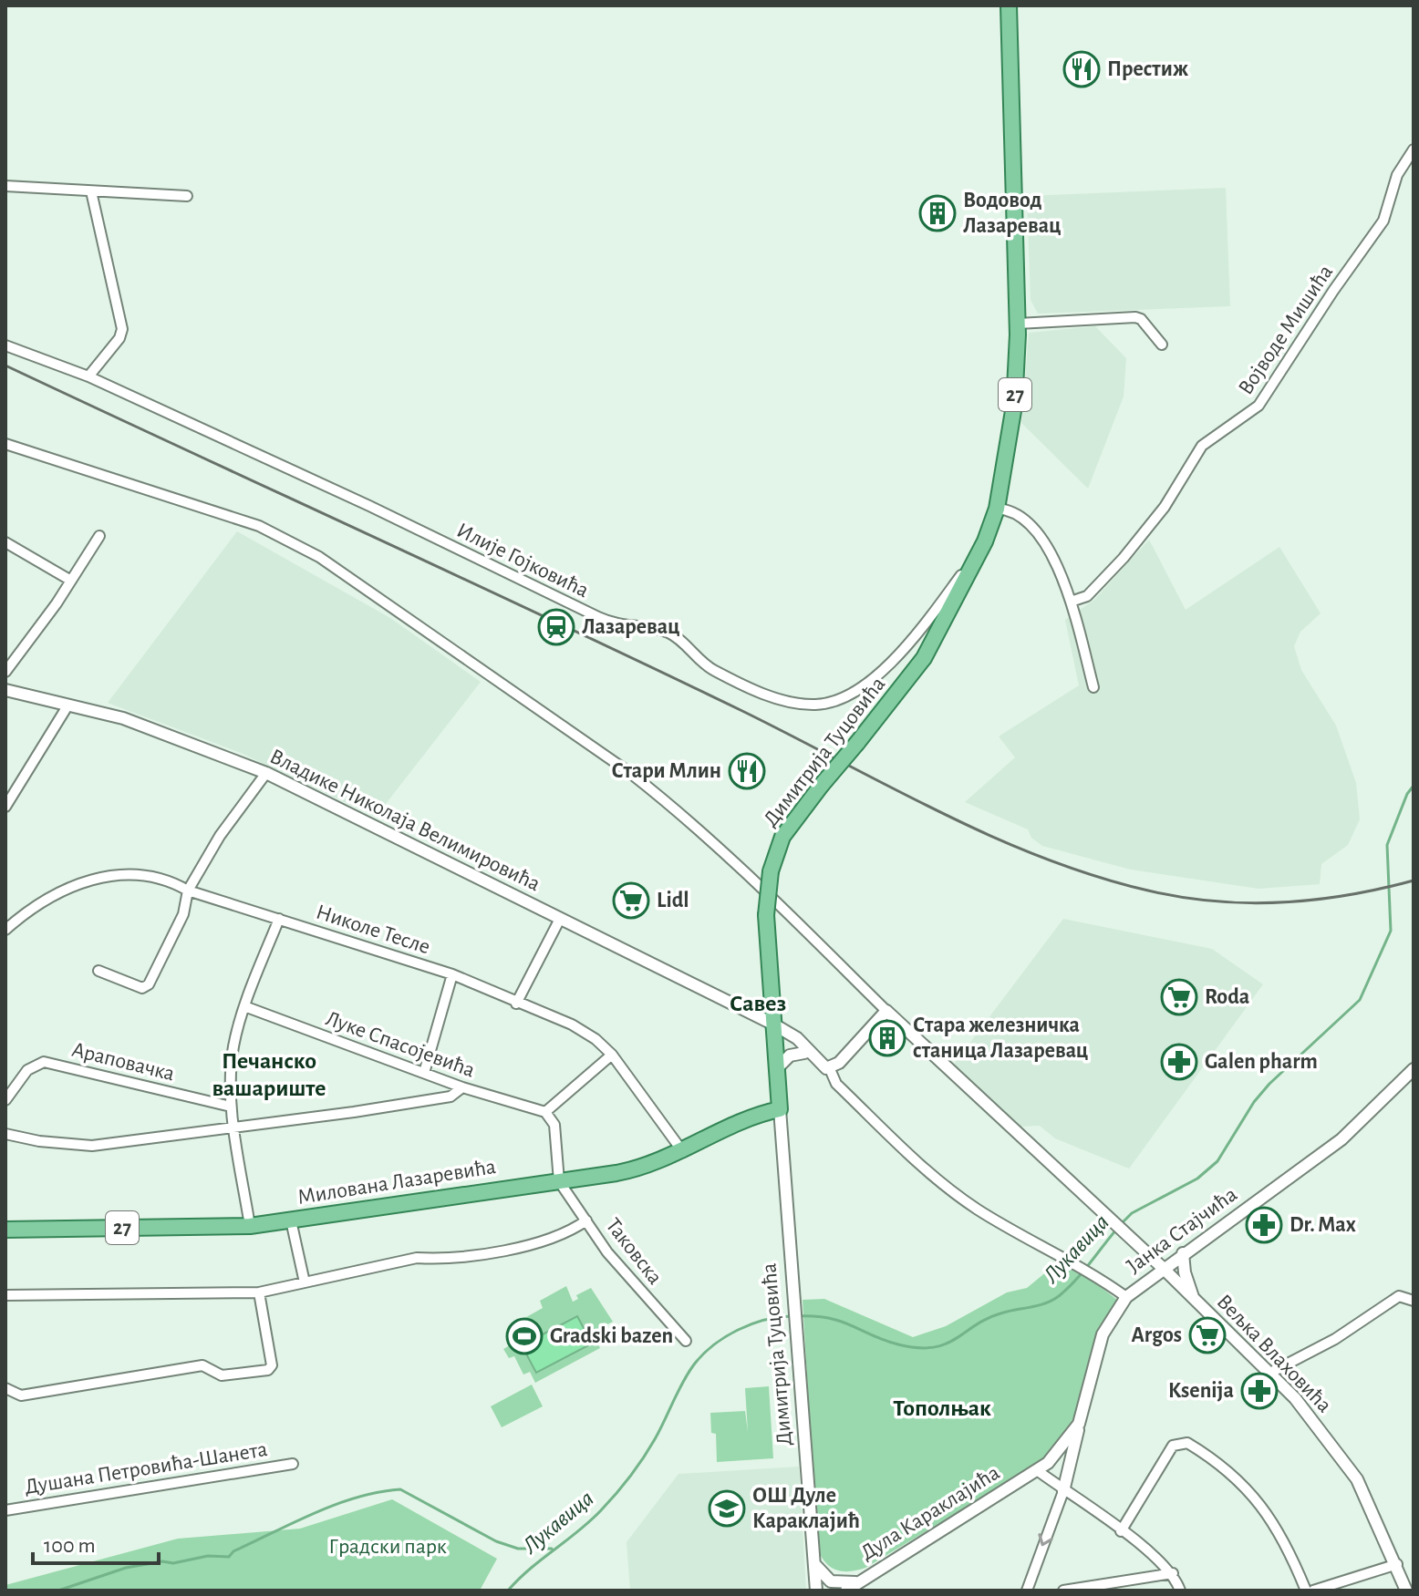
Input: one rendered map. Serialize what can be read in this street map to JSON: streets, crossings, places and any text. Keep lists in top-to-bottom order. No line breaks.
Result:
{"streets":{"main road":["27","Димитрија Туцовића","Милована Лазаревића"],"street":["Војводе Мишића","Илије Гојковића","Владике Николаја Велимировића","Николе Тесле","Луке Спасојевића","Араповачка","Јанка Стајчића","Таковска","Вељка Влаховића","Душана Петровића-Шанета","Дула Караклајића"]},"crossings":[["Илије Гојковића","Димитрија Туцовића"],["Димитрија Туцовића","Владике Николаја Велимировића"],["Димитрија Туцовића","Милована Лазаревића"],["Николе Тесле","Милована Лазаревића"],["Милована Лазаревића","Таковска"],["Јанка Стајчића","Вељка Влаховића"],["Јанка Стајчића","Дула Караклајића"]],"districts":["Савез","Печанско вашариште","Тополњак"],"water":["Лукавица"],"parks":["Градски парк"],"places":{"restaurant":["Престиж","Стари Млин"],"building":["Водовод Лазаревац","Стара железничка станица Лазаревац"],"station":["Лазаревац"],"supermarket":["Lidl","Roda","Argos"],"pharmacy":["Galen pharm","Dr. Max","Ksenija"],"sports":["Gradski bazen"],"school or university":["ОШ Дуле Караклајић"]},"scale_bar":"100 m"}
